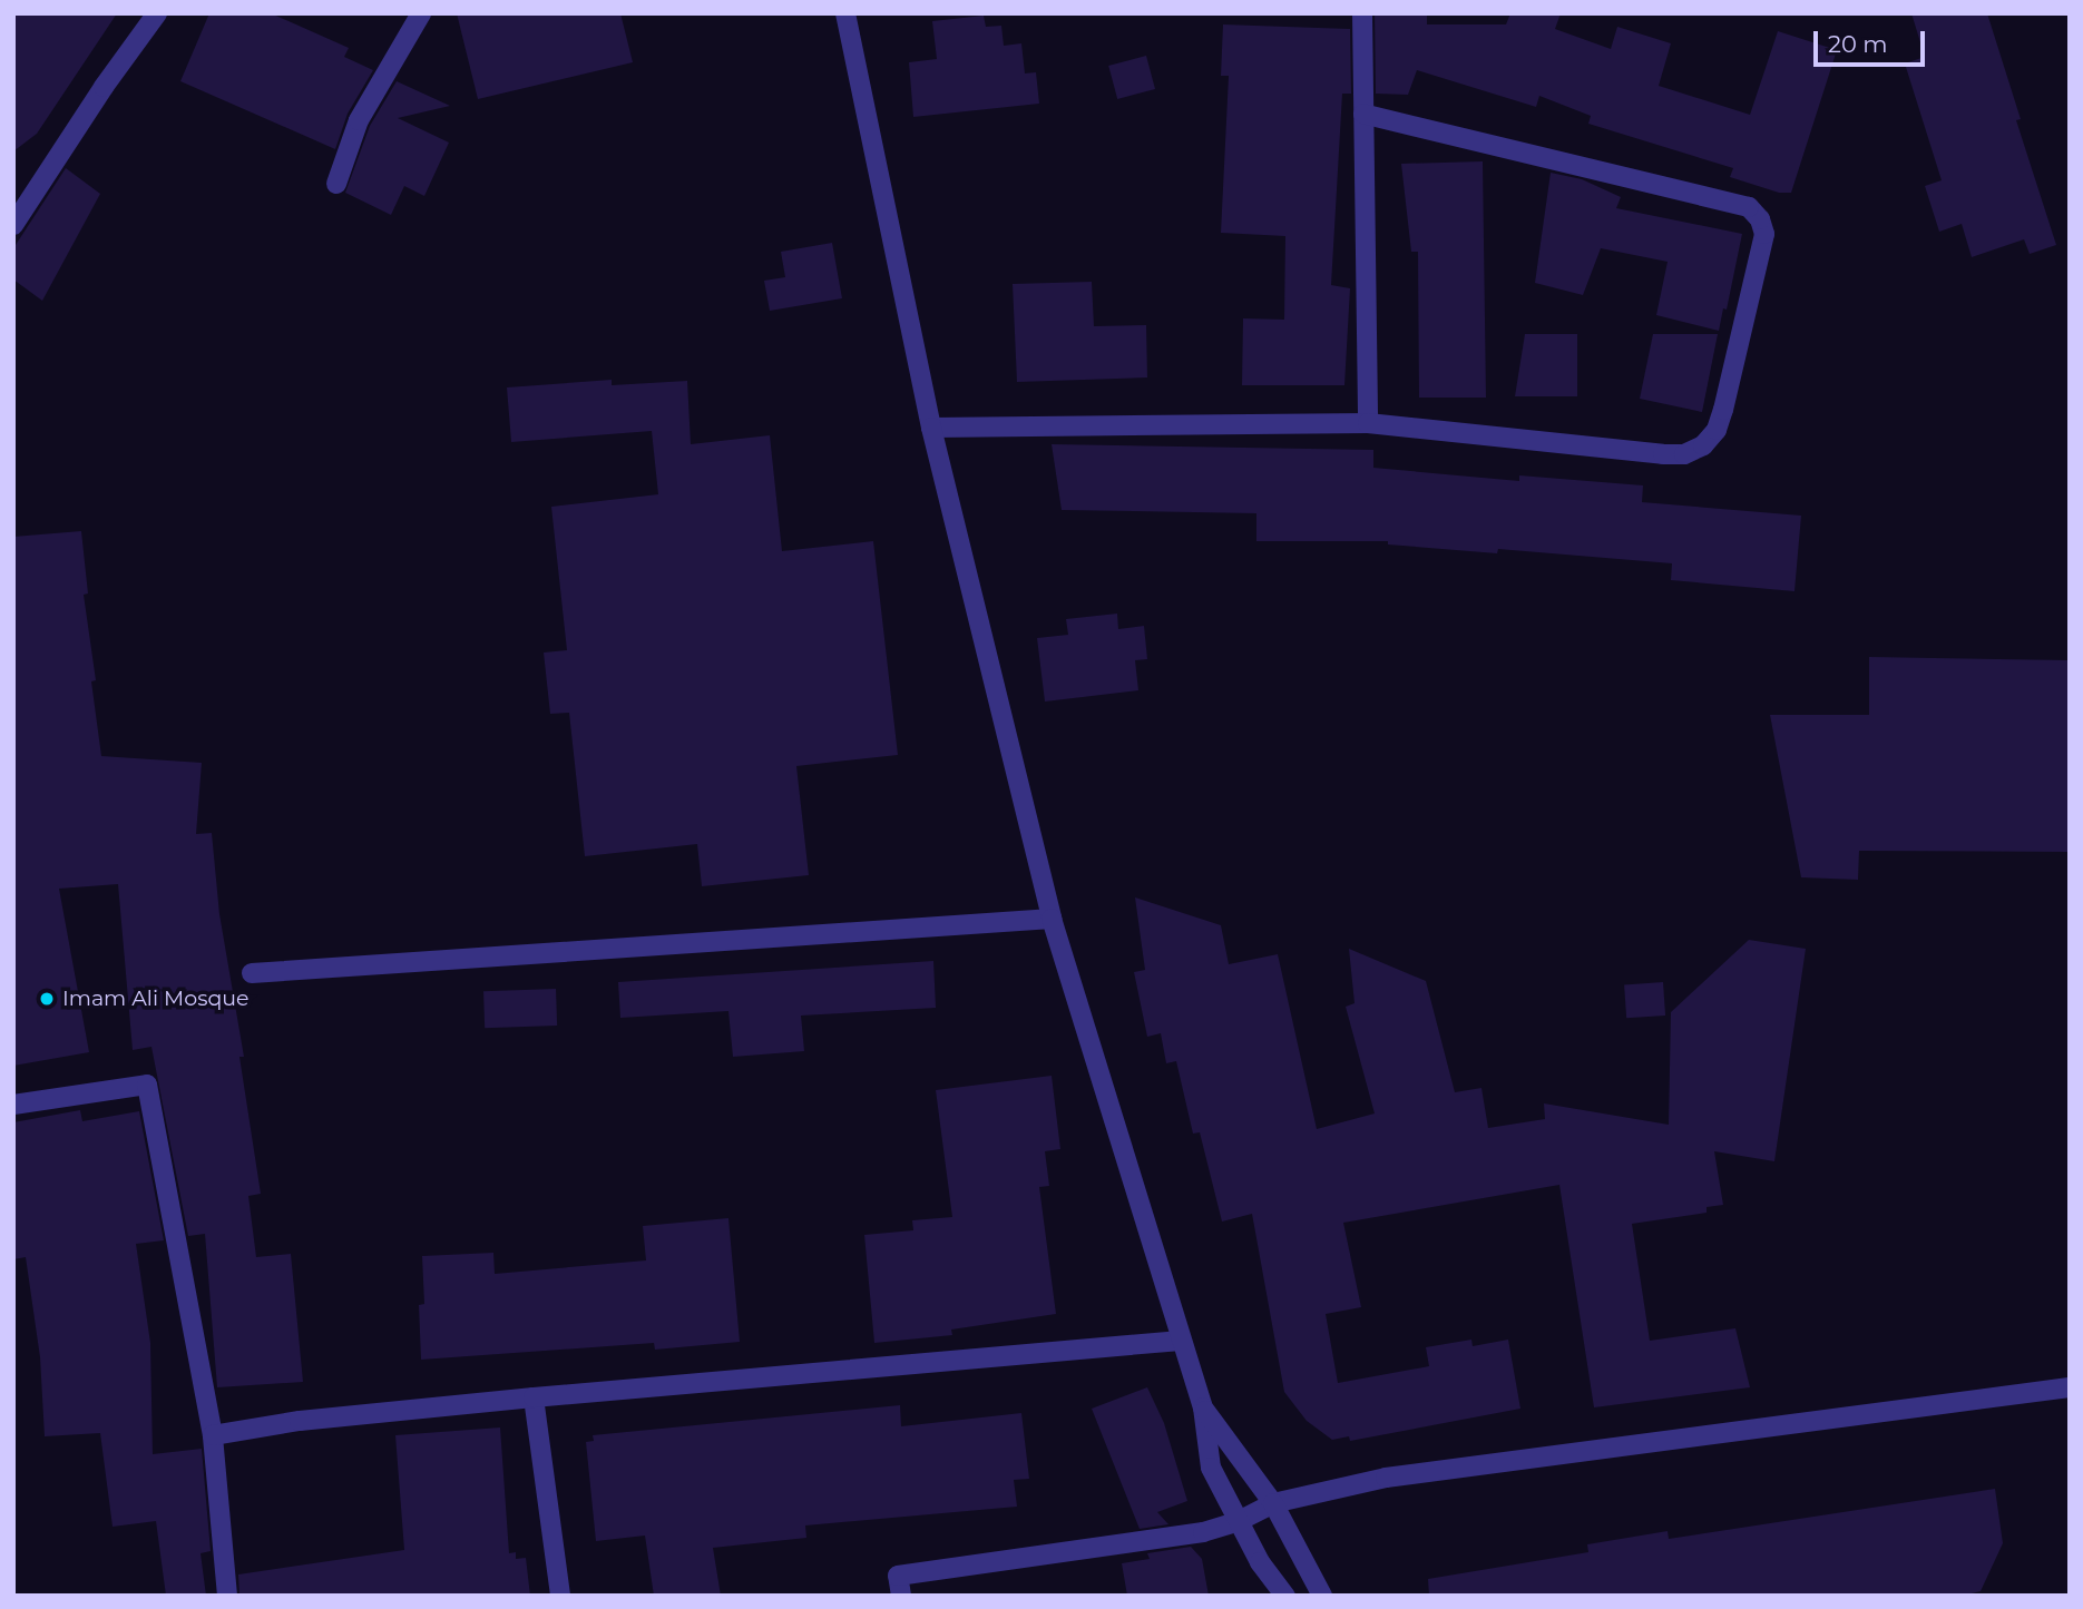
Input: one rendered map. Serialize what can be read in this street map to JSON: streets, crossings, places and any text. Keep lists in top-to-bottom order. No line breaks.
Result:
{"places":["Imam Ali Mosque"],"scale_bar":"20 m"}
